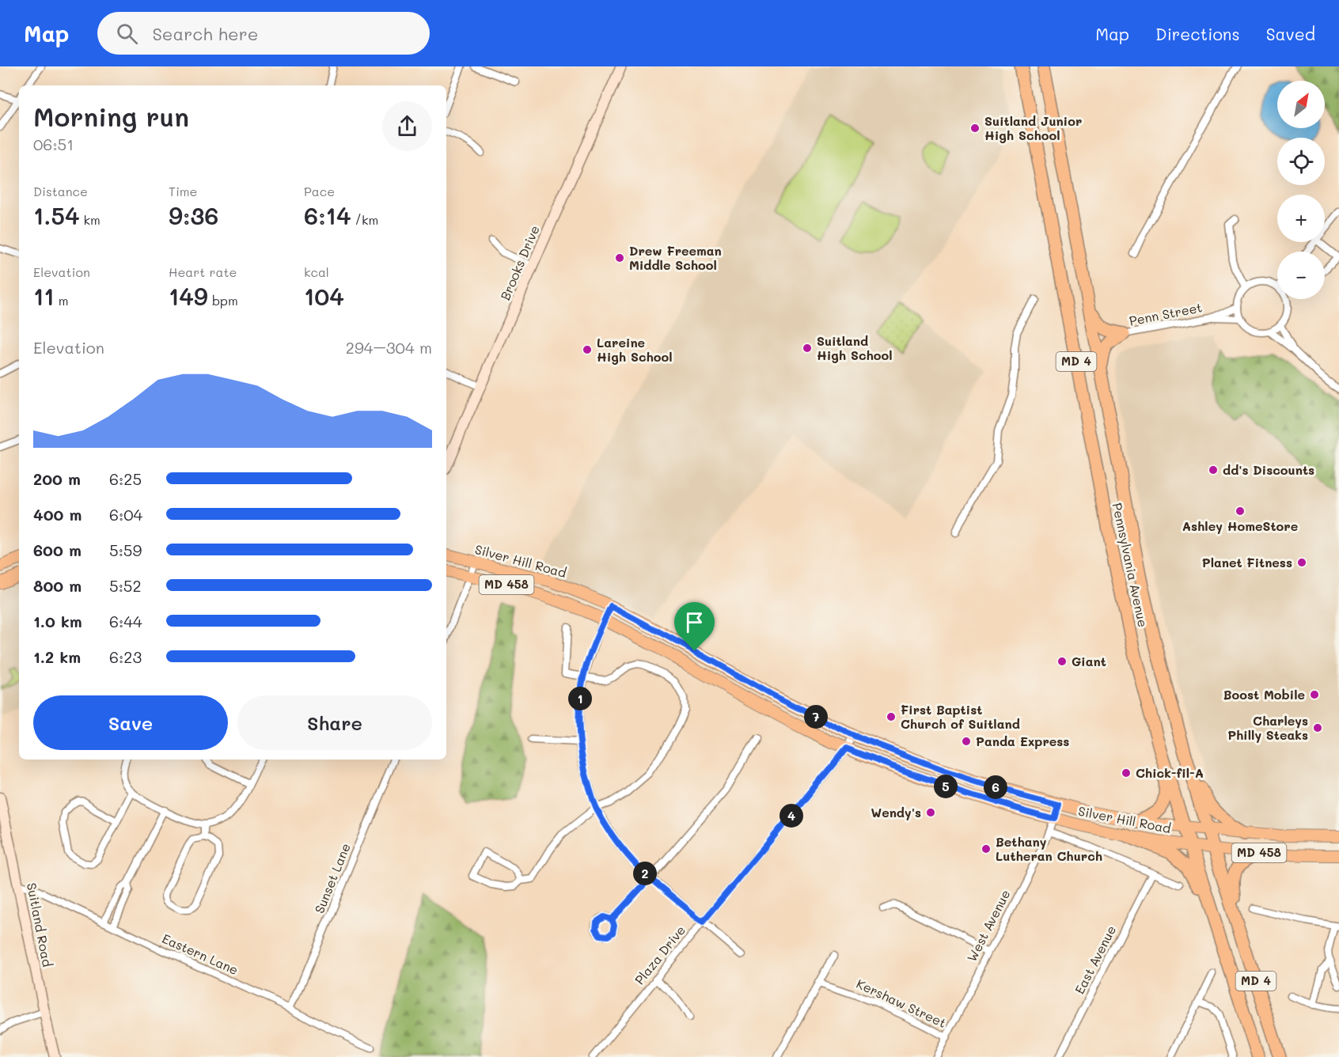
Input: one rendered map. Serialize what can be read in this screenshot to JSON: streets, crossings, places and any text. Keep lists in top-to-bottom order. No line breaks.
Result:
{"streets":{"highway":["MD 4","Pennsylvania Avenue"],"main road":["Silver Hill Road","MD 458"],"street":["Brooks Drive","Penn Street","Sunset Lane","Suitland Road","West Avenue","Eastern Lane","Plaza Drive","East Avenue","Kershaw Street"]},"crossings":[["Silver Hill Road","Pennsylvania Avenue"],["Silver Hill Road","West Avenue"],["Silver Hill Road","Plaza Drive"],["Sunset Lane","Eastern Lane"],["Suitland Road","Eastern Lane"],["West Avenue","Kershaw Street"]],"places":["Suitland Junior High School","Drew Freeman Middle School","Suitland High School","Lareine High School","dd's Discounts","Ashley HomeStore","Planet Fitness","Giant","Boost Mobile","First Baptist Church of Suitland","Charleys Philly Steaks","Panda Express","Chick-fil-A","Wendy's","Bethany Lutheran Church"],"north":"top right","page":{"header":"Map","search":"Search here","nav":["Map","Directions","Saved"],"map_buttons":["+","−"],"heading":["Morning run","06:51"],"stats":[["Distance","1.54 km"],["Time","9:36"],["Pace","6:14 /km"],["Elevation","11 m"],["Heart rate","149 bpm"],["kcal","104"]],"chart":["Elevation","294–304 m"],"list":[{"name":"200 m","note":"6:25"},{"name":"400 m","note":"6:04"},{"name":"600 m","note":"5:59"},{"name":"800 m","note":"5:52"},{"name":"1.0 km","note":"6:44"},{"name":"1.2 km","note":"6:23"}],"buttons":["Save","Share"],"pins":["1","7","5","6","4","2"]}}
